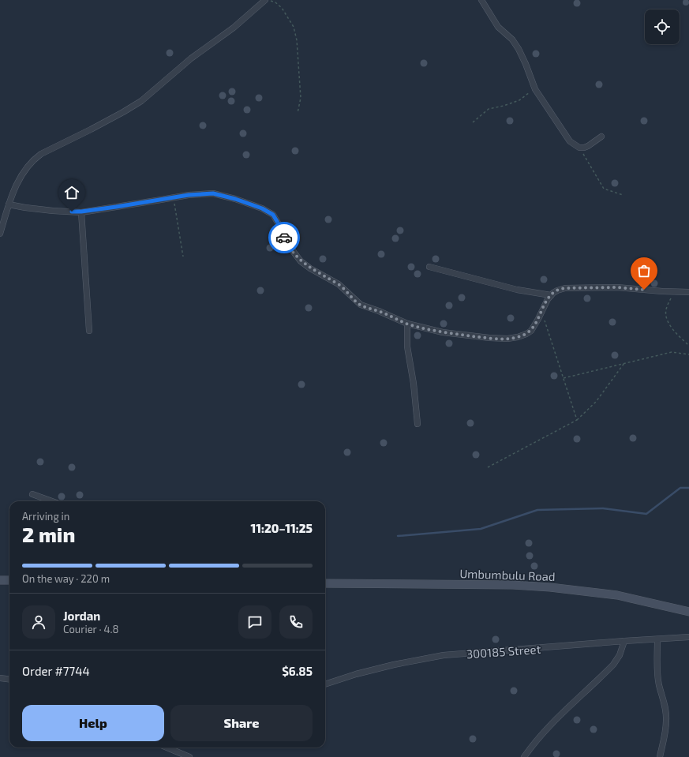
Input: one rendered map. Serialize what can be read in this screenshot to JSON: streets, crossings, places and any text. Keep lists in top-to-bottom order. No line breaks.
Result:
{"streets":{"main road":["Umbumbulu Road"],"street":["300185 Street"]},"page":{"heading":["2 min","Arriving in","11:20–11:25"],"panel":["Jordan","Courier · 4.8","Order #7744","$6.85"],"bar":"On the way · 220 m","buttons":["Help","Share"]}}
